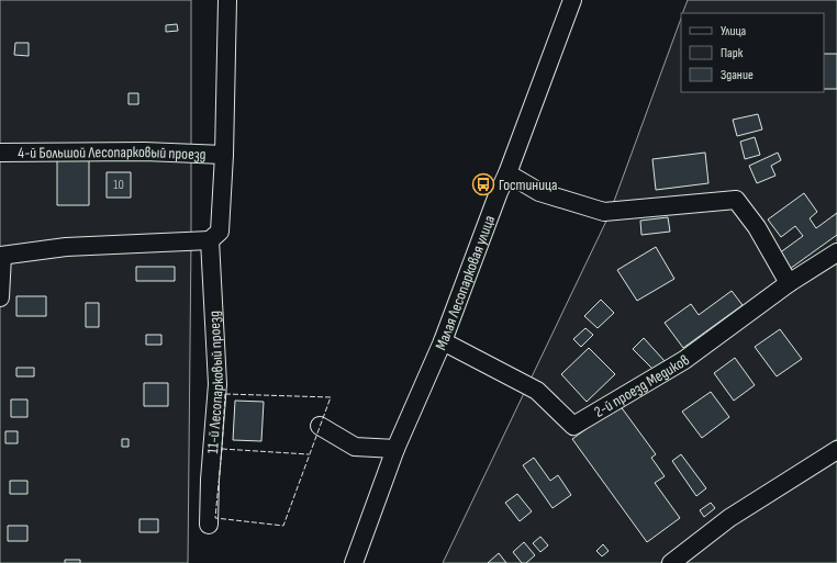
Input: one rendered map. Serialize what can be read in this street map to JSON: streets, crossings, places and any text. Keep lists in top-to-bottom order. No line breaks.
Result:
{"streets":{"street":["4-й Большой Лесопарковый проезд","Малая Лесопарковая улица","11-й Лесопарковый проезд","2-й проезд Медиков"]},"crossings":[["Малая Лесопарковая улица","2-й проезд Медиков"]],"places":{"bus stop":["Гостиница"]},"house_numbers":["10"],"legend":["Улица","Парк","Здание"]}
